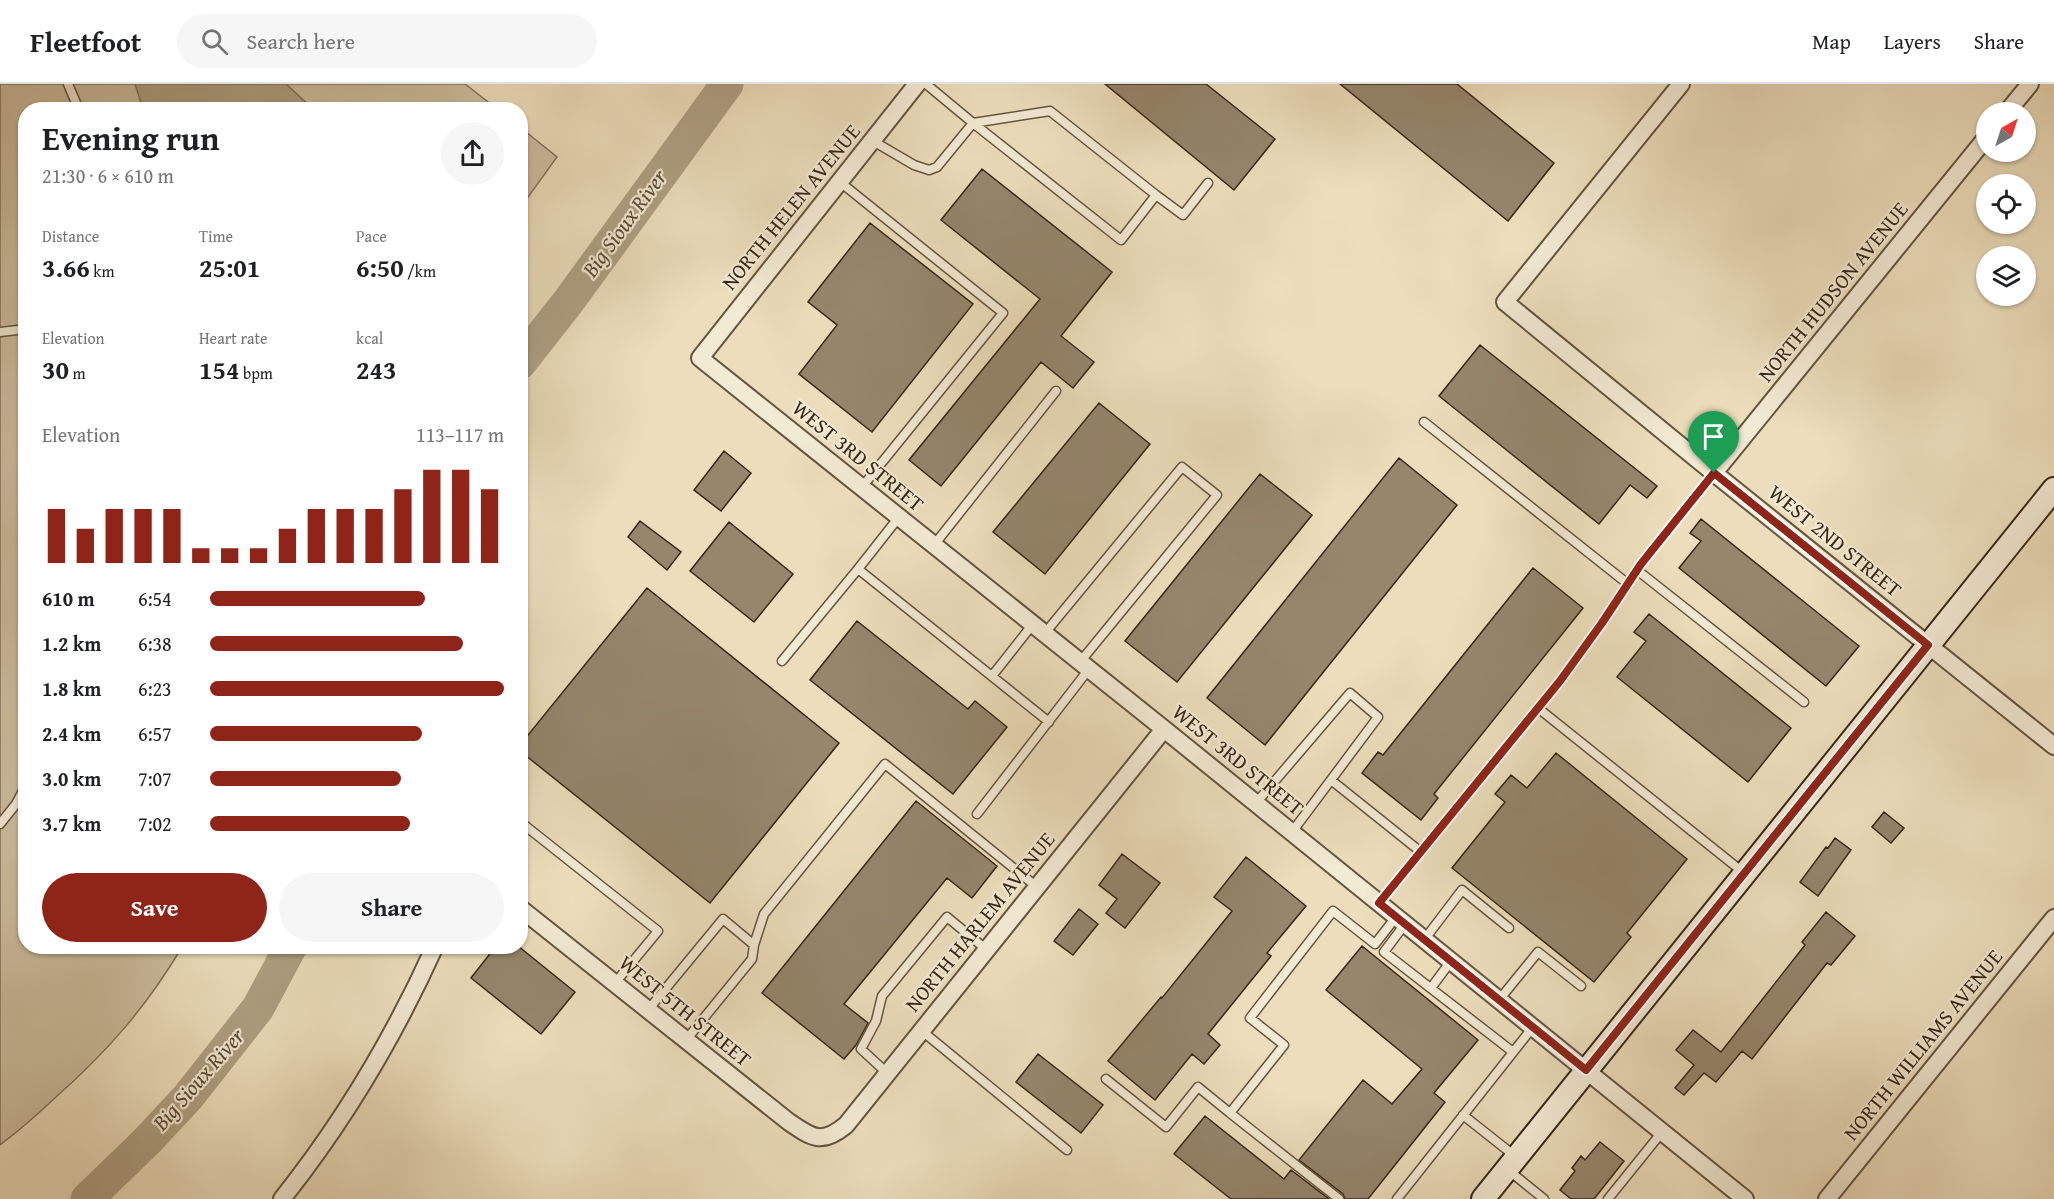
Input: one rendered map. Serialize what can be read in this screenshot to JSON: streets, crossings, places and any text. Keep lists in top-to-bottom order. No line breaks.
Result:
{"streets":{"street":["NORTH HELEN AVENUE","NORTH HUDSON AVENUE","WEST 3RD STREET","WEST 2ND STREET","NORTH HARLEM AVENUE","WEST 5TH STREET","NORTH WILLIAMS AVENUE"]},"crossings":[["NORTH HELEN AVENUE","WEST 3RD STREET"],["NORTH HUDSON AVENUE","WEST 2ND STREET"],["WEST 3RD STREET","NORTH HARLEM AVENUE"],["NORTH HARLEM AVENUE","WEST 5TH STREET"]],"water":["Big Sioux River"],"north":"top right","page":{"header":"Fleetfoot","search":"Search here","nav":["Map","Layers","Share"],"heading":["Evening run","21:30 · 6 × 610 m"],"stats":[["Distance","3.66 km"],["Time","25:01"],["Pace","6:50 /km"],["Elevation","30 m"],["Heart rate","154 bpm"],["kcal","243"]],"chart":["Elevation","113–117 m"],"list":[{"name":"610 m","note":"6:54"},{"name":"1.2 km","note":"6:38"},{"name":"1.8 km","note":"6:23"},{"name":"2.4 km","note":"6:57"},{"name":"3.0 km","note":"7:07"},{"name":"3.7 km","note":"7:02"}],"buttons":["Save","Share"]}}
